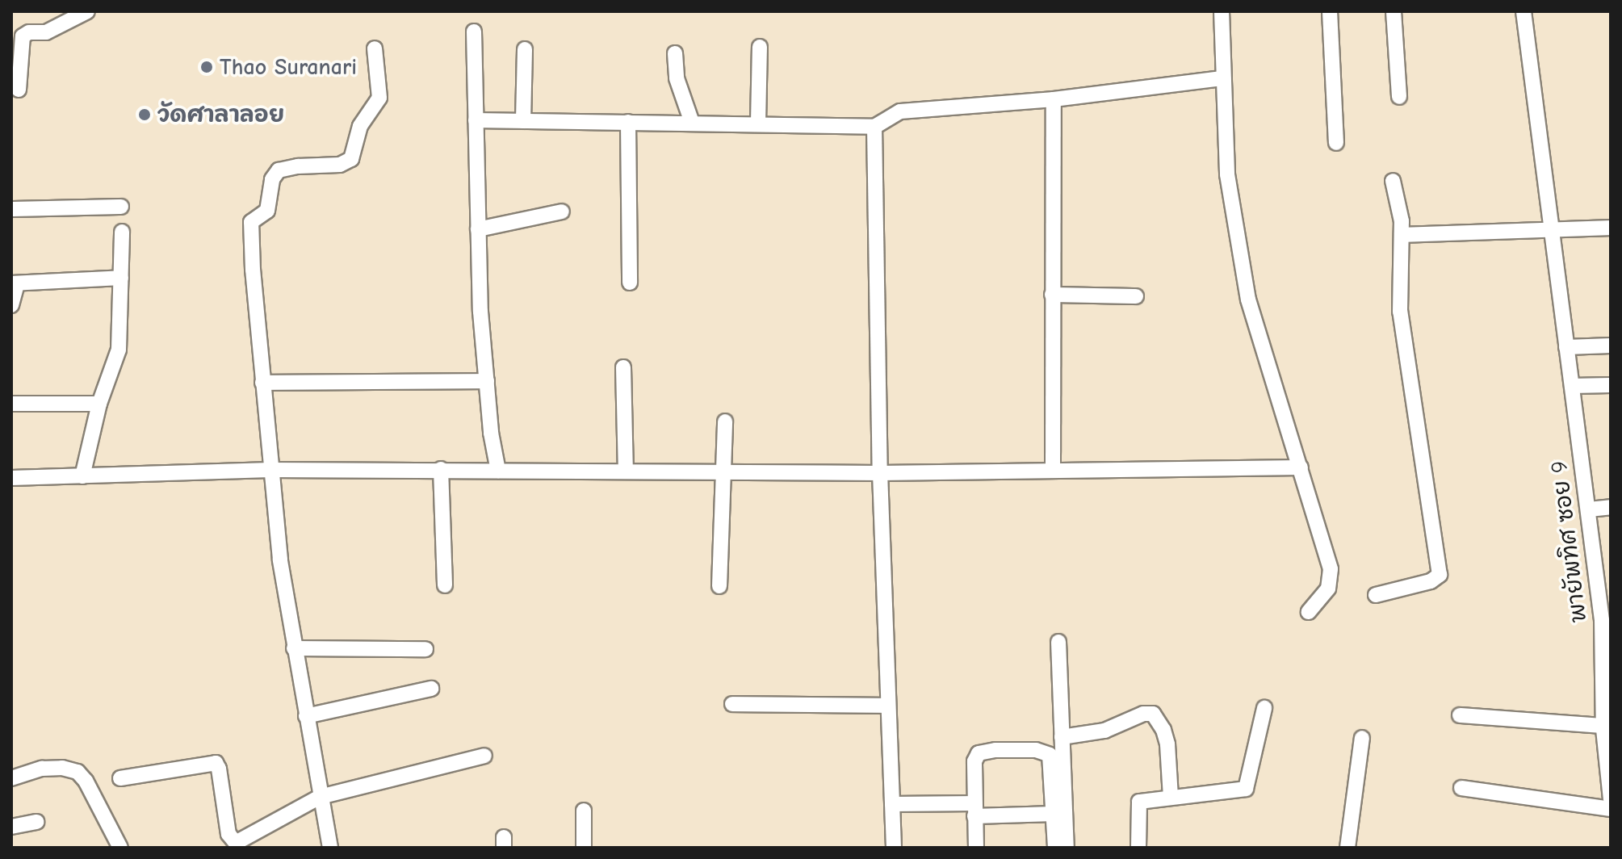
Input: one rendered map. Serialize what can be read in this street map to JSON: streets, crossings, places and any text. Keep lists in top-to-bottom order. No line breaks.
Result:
{"streets":{"street":["พายัพทิศ ซอย 9"]},"places":["Thao Suranari","วัดศาลาลอย"]}
